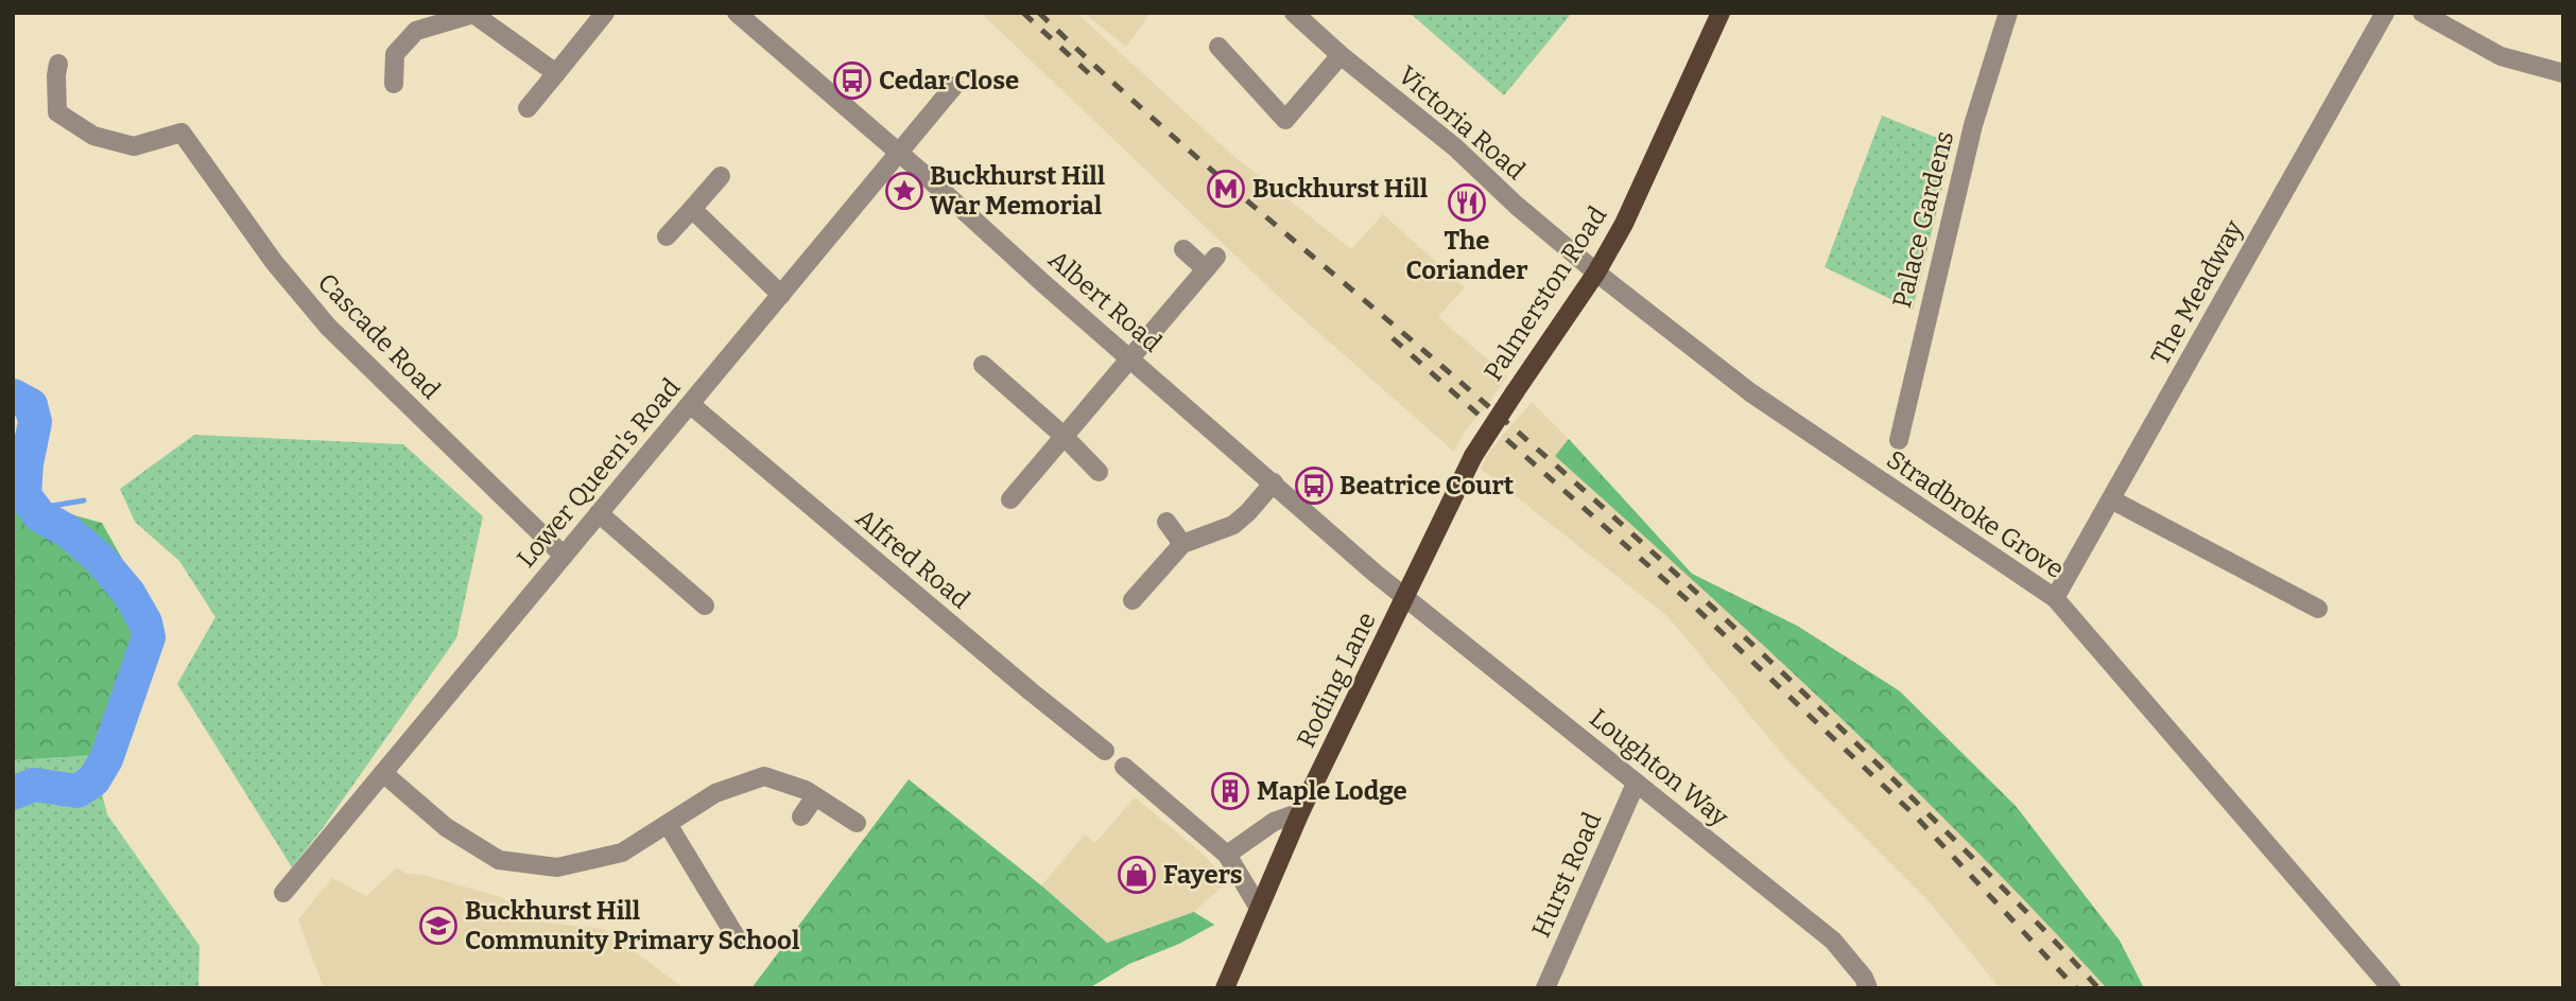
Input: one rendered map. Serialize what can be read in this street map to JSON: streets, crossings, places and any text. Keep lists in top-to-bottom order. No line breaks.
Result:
{"streets":{"main road":["Palmerston Road","Roding Lane"],"street":["Victoria Road","Palace Gardens","The Meadway","Albert Road","Cascade Road","Lower Queen's Road","Stradbroke Grove","Alfred Road","Loughton Way","Hurst Road"]},"crossings":[["Victoria Road","Palmerston Road"],["Victoria Road","Stradbroke Grove"],["The Meadway","Stradbroke Grove"],["Palmerston Road","Albert Road"],["Palmerston Road","Stradbroke Grove"],["Palmerston Road","Roding Lane"],["Palmerston Road","Loughton Way"],["Albert Road","Lower Queen's Road"],["Albert Road","Roding Lane"],["Albert Road","Loughton Way"],["Cascade Road","Lower Queen's Road"],["Lower Queen's Road","Alfred Road"],["Roding Lane","Loughton Way"],["Loughton Way","Hurst Road"]],"places":{"bus stop":["Cedar Close","Beatrice Court"],"metro station":["Buckhurst Hill"],"place":["Buckhurst Hill War Memorial"],"restaurant":["The Coriander"],"building":["Maple Lodge"],"shop":["Fayers"],"school or university":["Buckhurst Hill Community Primary School"]}}
